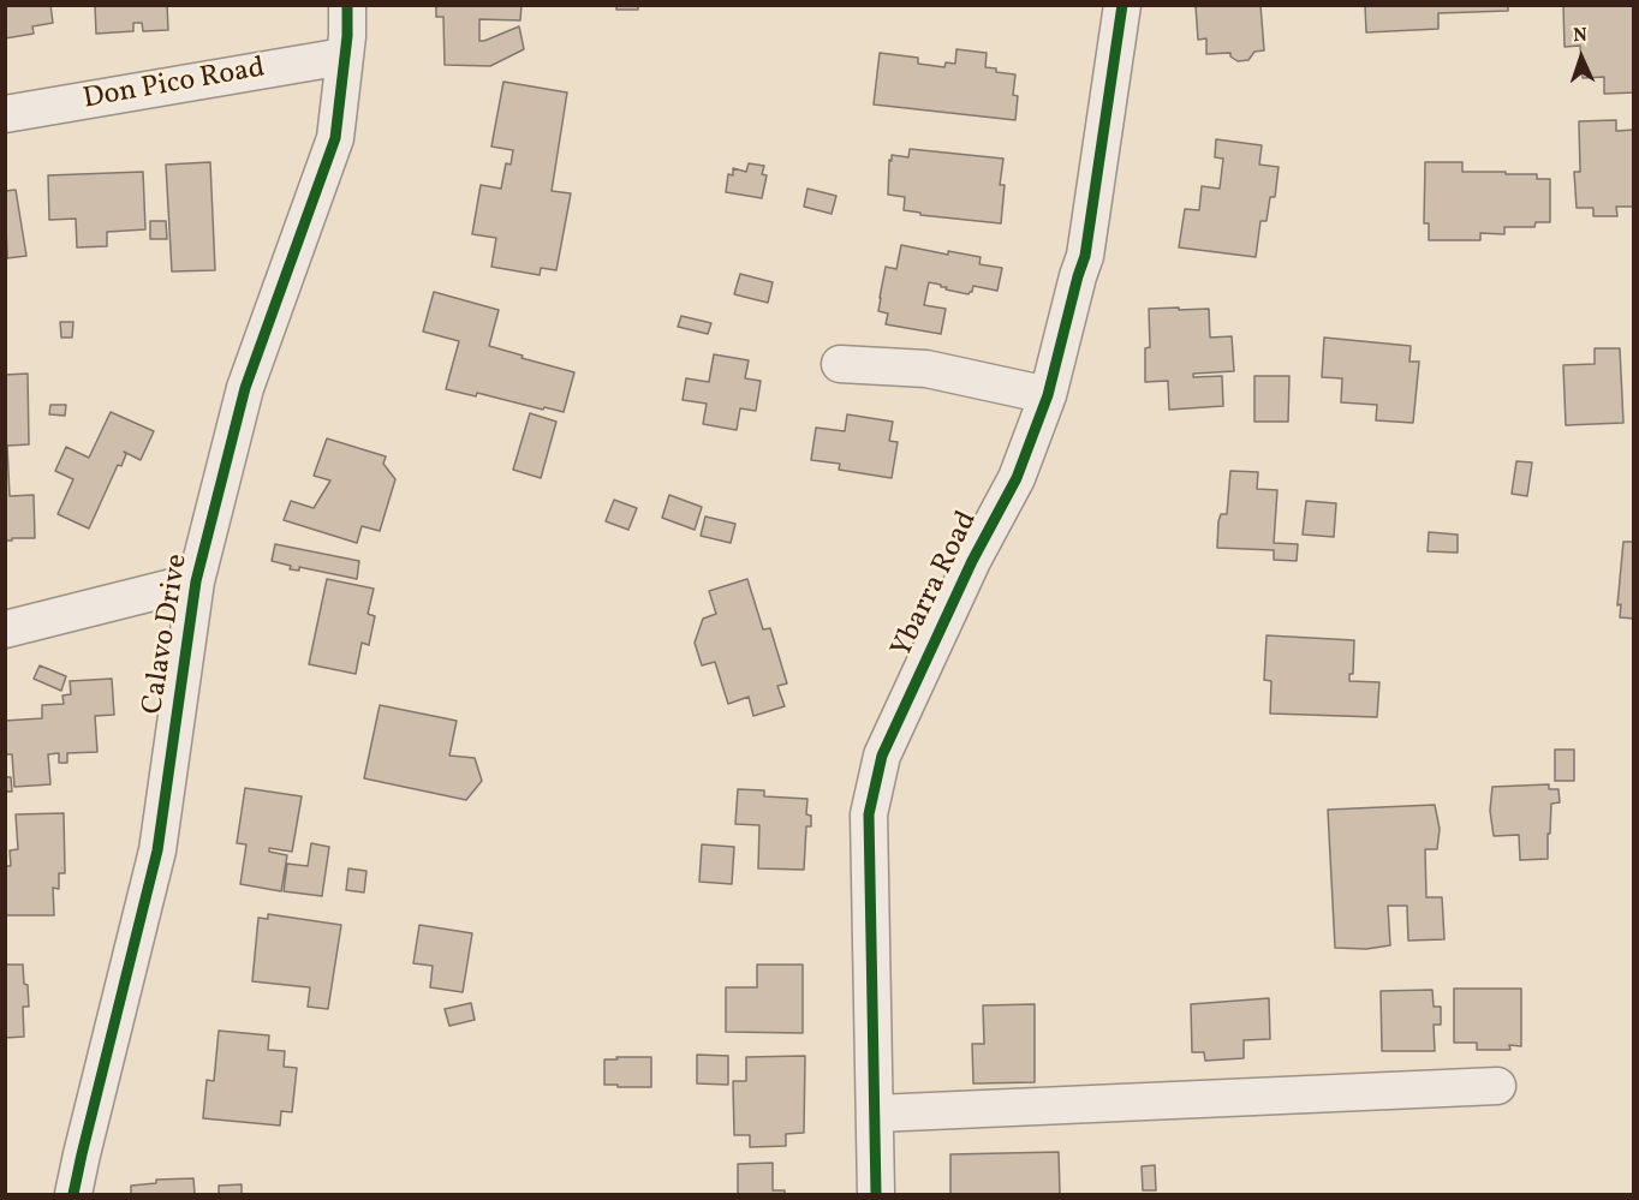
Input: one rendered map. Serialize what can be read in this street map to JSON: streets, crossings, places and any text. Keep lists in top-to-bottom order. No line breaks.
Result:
{"streets":{"street":["Don Pico Road","Ybarra Road","Calavo Drive"]},"crossings":[["Don Pico Road","Calavo Drive"]],"north":"top"}
